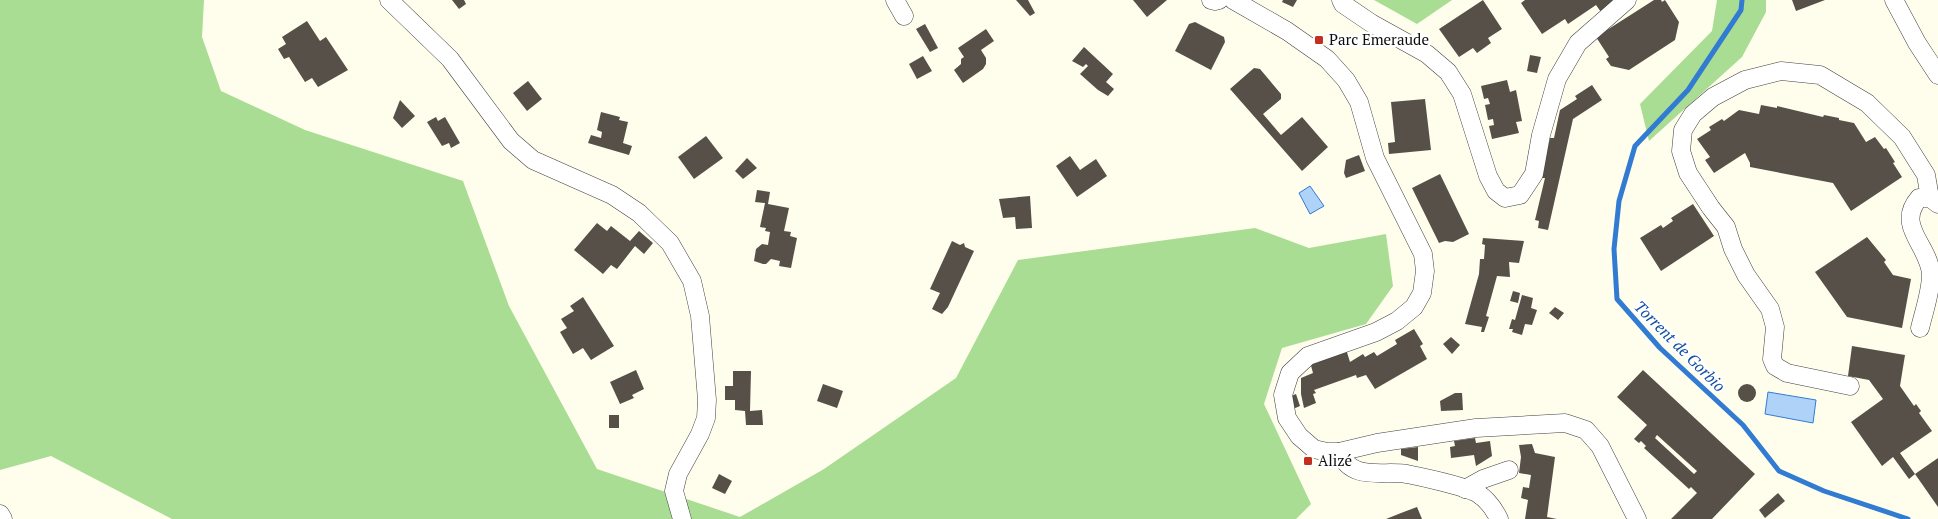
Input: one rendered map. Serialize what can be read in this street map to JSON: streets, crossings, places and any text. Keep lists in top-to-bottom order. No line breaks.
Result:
{"water":["Torrent de Gorbio"],"places":{"transit":["Parc Emeraude","Alizé"]}}
